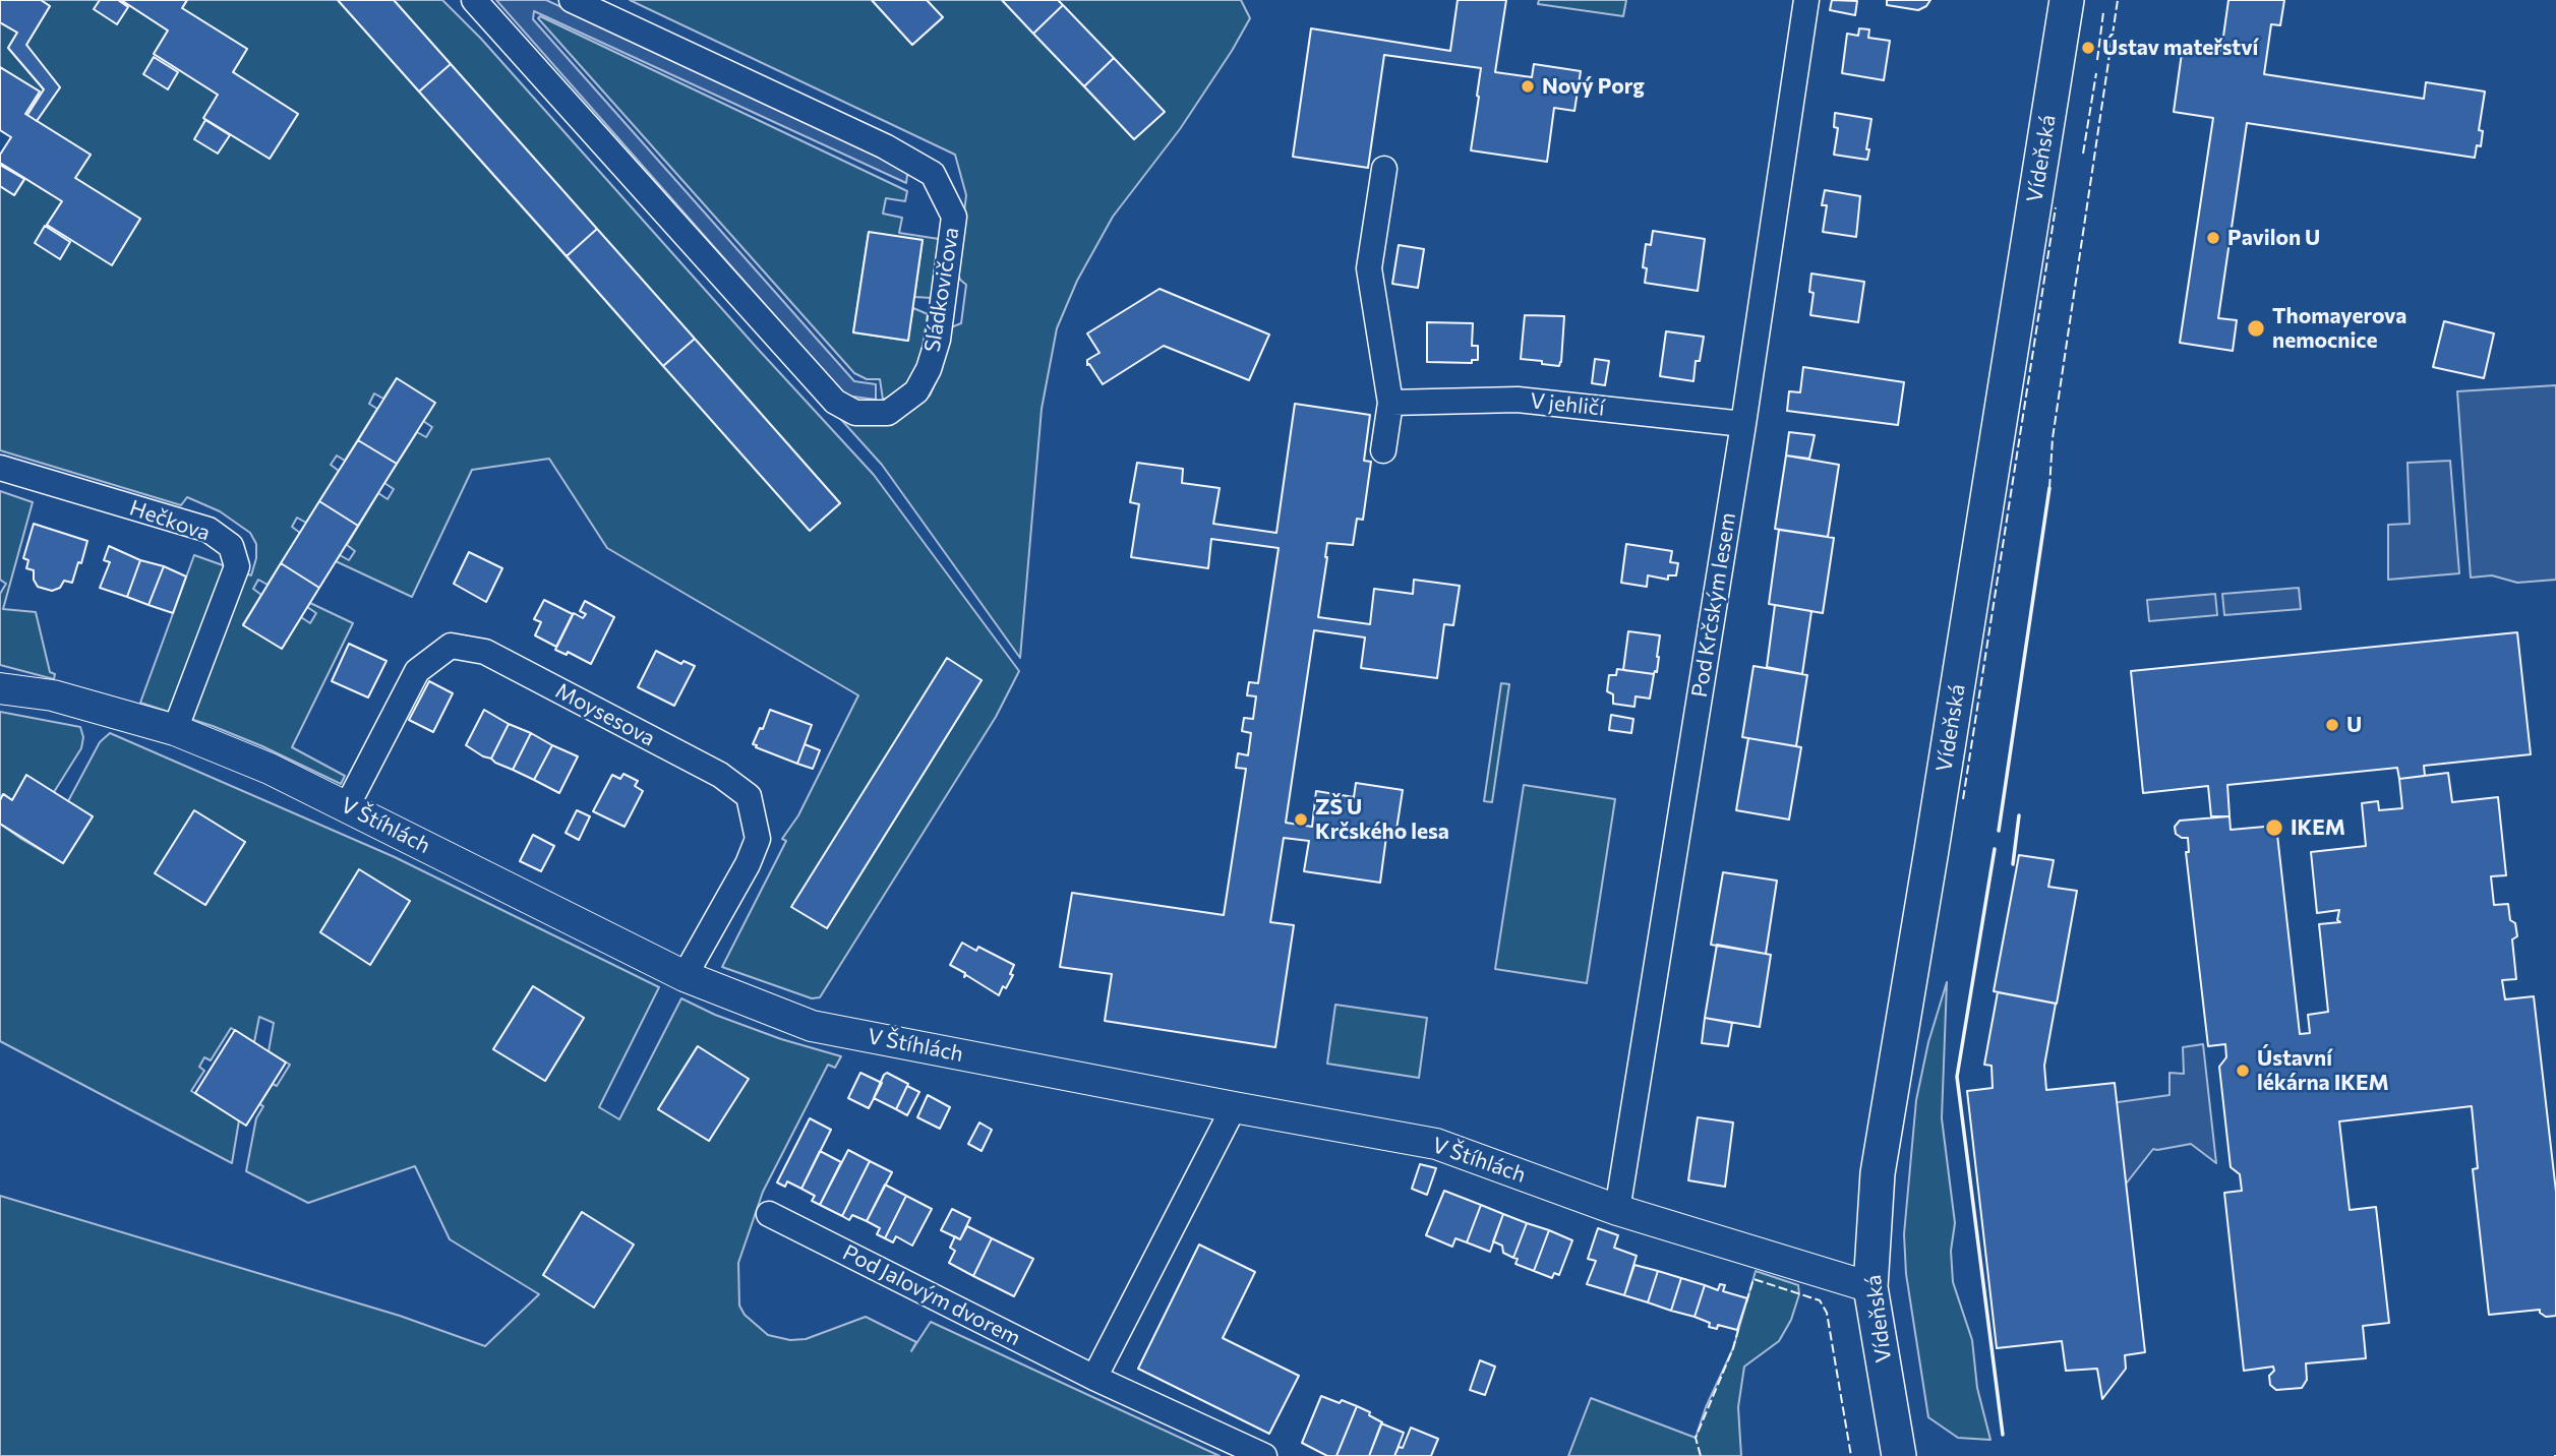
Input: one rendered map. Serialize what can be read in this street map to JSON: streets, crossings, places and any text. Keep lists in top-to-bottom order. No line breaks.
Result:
{"streets":{"main road":["Vídeňská"],"street":["Sládkovičova","V jehličí","Hečkova","Pod Krčským lesem","Moysesova","V Štíhlách","Pod Jalovým dvorem"]},"crossings":[["Vídeňská","V Štíhlách"],["V jehličí","Pod Krčským lesem"],["Hečkova","V Štíhlách"],["Pod Krčským lesem","V Štíhlách"],["Moysesova","V Štíhlách"]],"places":["Ústav mateřství","Nový Porg","Pavilon U","Thomayerova nemocnice","U","ZŠ U Krčského lesa","IKEM","Ústavní lékárna IKEM"]}
